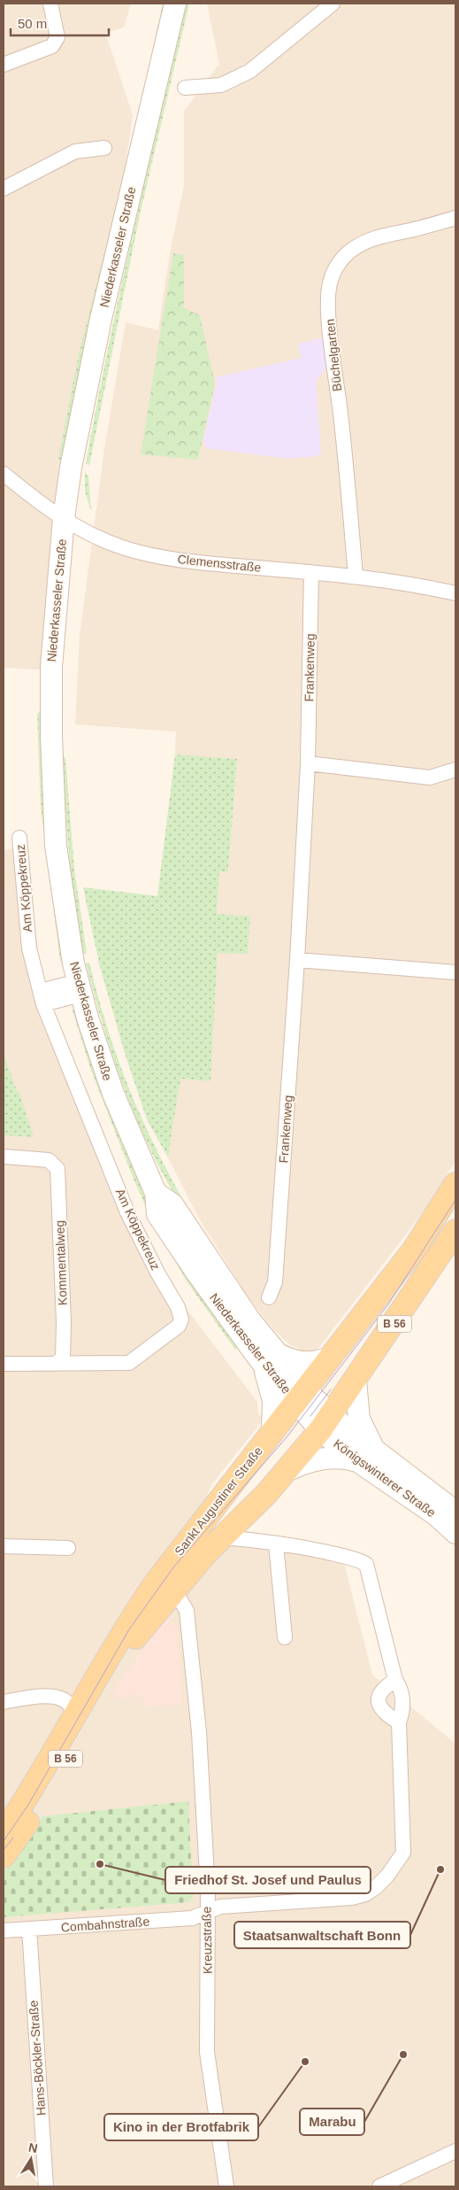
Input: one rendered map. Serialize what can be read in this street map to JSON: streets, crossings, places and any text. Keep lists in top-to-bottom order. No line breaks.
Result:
{"streets":{"main road":["Niederkasseler Straße","B 56","Königswinterer Straße","Sankt Augustiner Straße"],"street":["Büchelgarten","Clemensstraße","Frankenweg","Am Köppekreuz","Kommentalweg","Combahnstraße","Kreuzstraße","Hans-Böckler-Straße"]},"crossings":[["Niederkasseler Straße","Clemensstraße"],["Niederkasseler Straße","Königswinterer Straße"],["Niederkasseler Straße","Sankt Augustiner Straße"],["Büchelgarten","Clemensstraße"],["Clemensstraße","Frankenweg"],["Am Köppekreuz","Kommentalweg"],["Königswinterer Straße","Sankt Augustiner Straße"],["Sankt Augustiner Straße","Kreuzstraße"],["Combahnstraße","Kreuzstraße"],["Combahnstraße","Hans-Böckler-Straße"]],"places":["Friedhof St. Josef und Paulus","Staatsanwaltschaft Bonn","Marabu","Kino in der Brotfabrik"],"scale_bar":"50 m","north":"top"}
